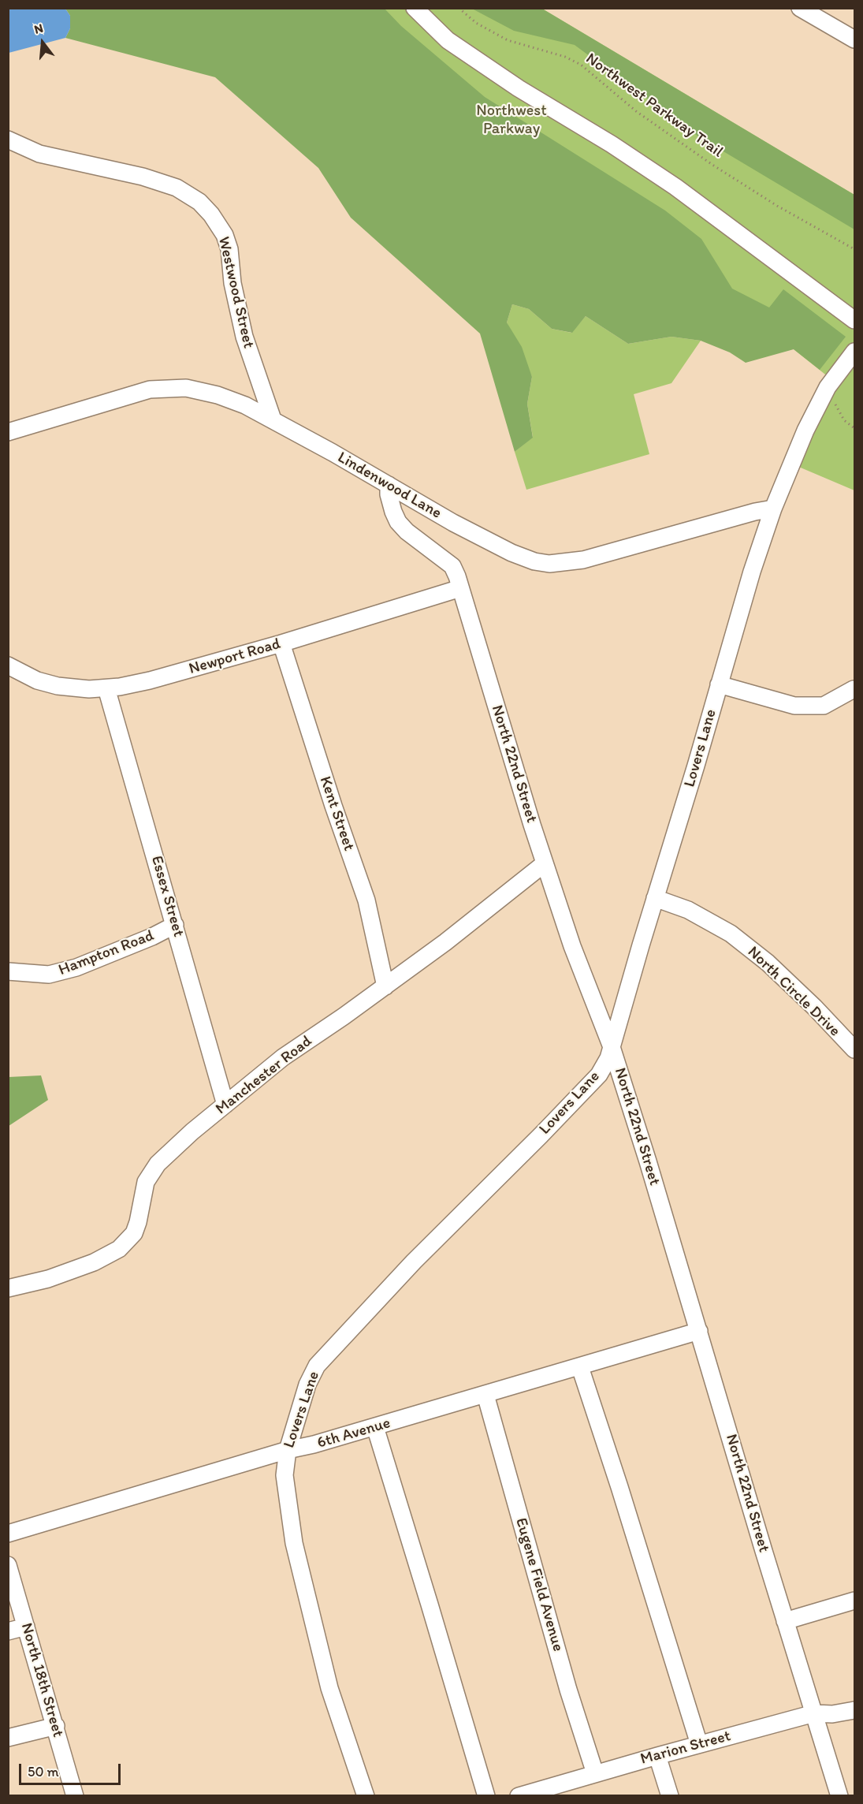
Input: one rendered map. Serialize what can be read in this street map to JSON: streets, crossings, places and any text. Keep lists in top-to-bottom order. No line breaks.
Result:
{"streets":{"street":["Westwood Street","Lindenwood Lane","Newport Road","Lovers Lane","North 22nd Street","Kent Street","Essex Street","Hampton Road","North Circle Drive","Manchester Road","6th Avenue","Eugene Field Avenue","North 18th Street","Marion Street"],"path":["Northwest Parkway Trail"]},"crossings":[["Westwood Street","Lindenwood Lane"],["Lindenwood Lane","Lovers Lane"],["Lindenwood Lane","North 22nd Street"],["Newport Road","North 22nd Street"],["Newport Road","Kent Street"],["Newport Road","Essex Street"],["Lovers Lane","North 22nd Street"],["Lovers Lane","North Circle Drive"],["Lovers Lane","6th Avenue"],["North 22nd Street","Manchester Road"],["North 22nd Street","6th Avenue"],["North 22nd Street","Marion Street"],["Kent Street","Manchester Road"],["Essex Street","Hampton Road"],["Essex Street","Manchester Road"],["6th Avenue","Eugene Field Avenue"],["Eugene Field Avenue","Marion Street"]],"parks":["Northwest Parkway"],"scale_bar":"50 m","north":"top"}
